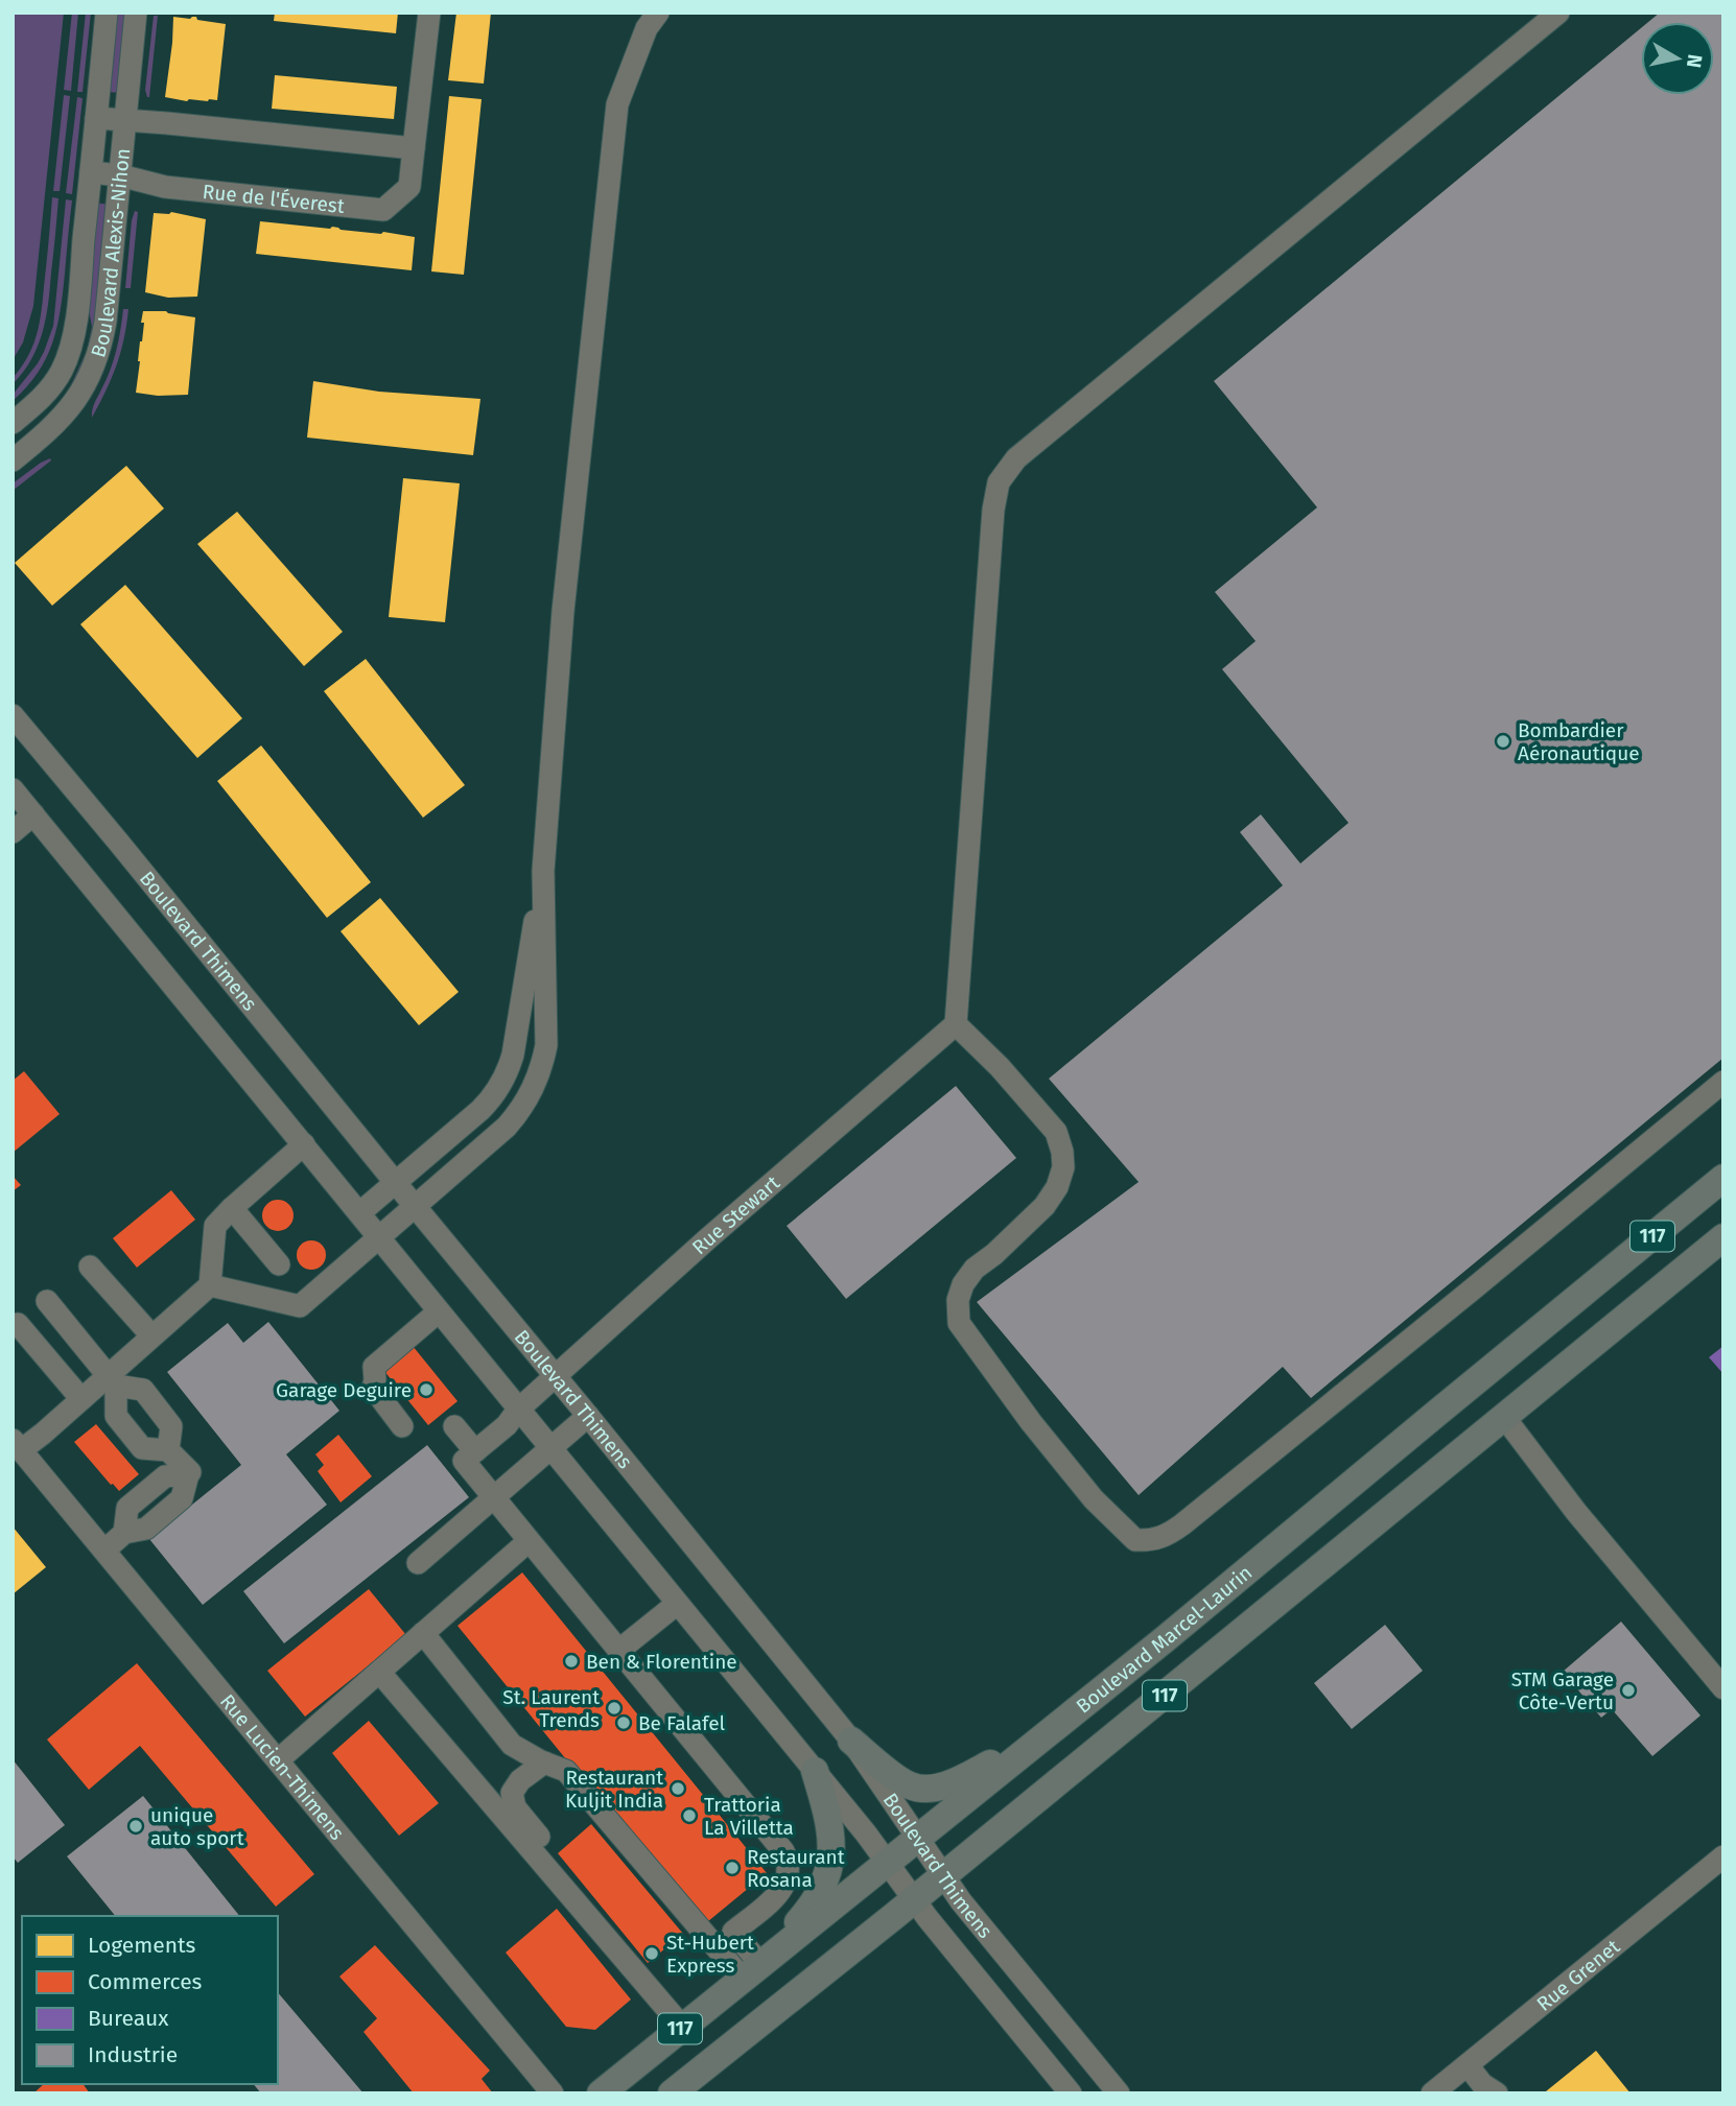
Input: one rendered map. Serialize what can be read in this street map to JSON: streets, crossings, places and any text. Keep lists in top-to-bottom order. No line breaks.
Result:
{"streets":{"main road":["117","Boulevard Marcel-Laurin"],"street":["Rue de l'Éverest","Boulevard Alexis-Nihon","Boulevard Thimens","Rue Stewart","Rue Lucien-Thimens","Rue Grenet"]},"crossings":[["Rue de l'Éverest","Boulevard Alexis-Nihon"],["Boulevard Thimens","Rue Stewart"],["Boulevard Thimens","117"],["Boulevard Thimens","Boulevard Marcel-Laurin"]],"places":["Bombardier Aéronautique","Garage Deguire","Ben & Florentine","STM Garage Côte-Vertu","St. Laurent Trends","Be Falafel","Restaurant Kuljit India","Trattoria La Villetta","unique auto sport","Restaurant Rosana","St-Hubert Express"],"legend":["Logements","Commerces","Bureaux","Industrie"],"north":"right"}
